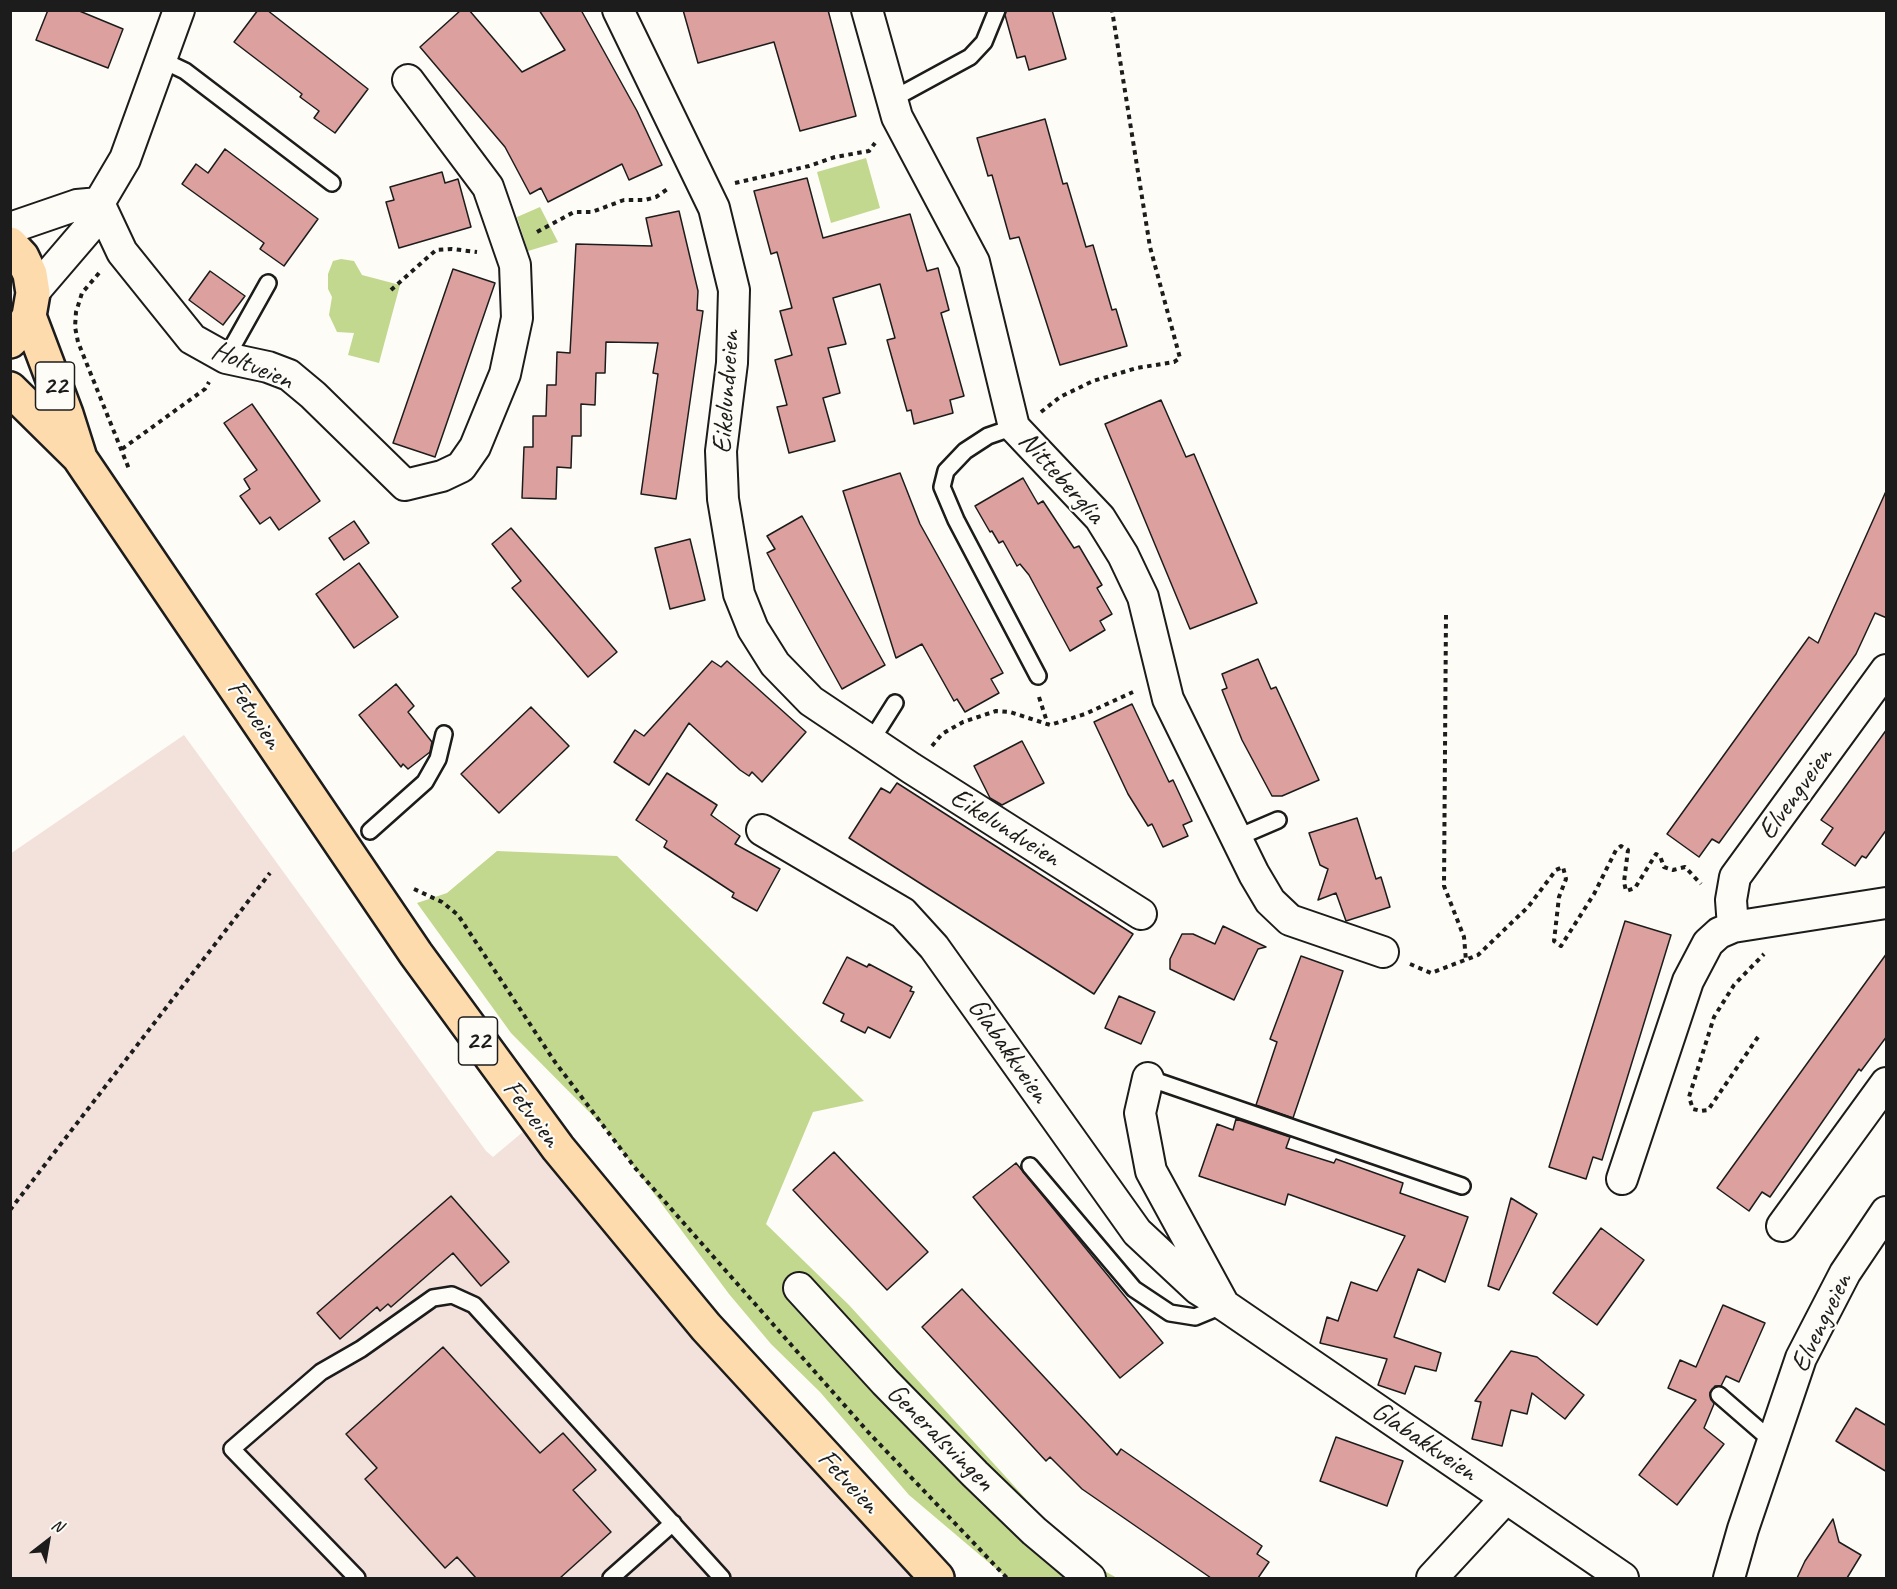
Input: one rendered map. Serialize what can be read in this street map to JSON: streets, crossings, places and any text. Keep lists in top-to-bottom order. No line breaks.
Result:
{"streets":{"highway":["22","Fetveien"],"street":["Holtveien","Eikelundveien","Nitteberglia","Elvengveien","Glabakkveien","Generalsvingen"]},"crossings":[["22","Fetveien"]],"north":"top right"}
